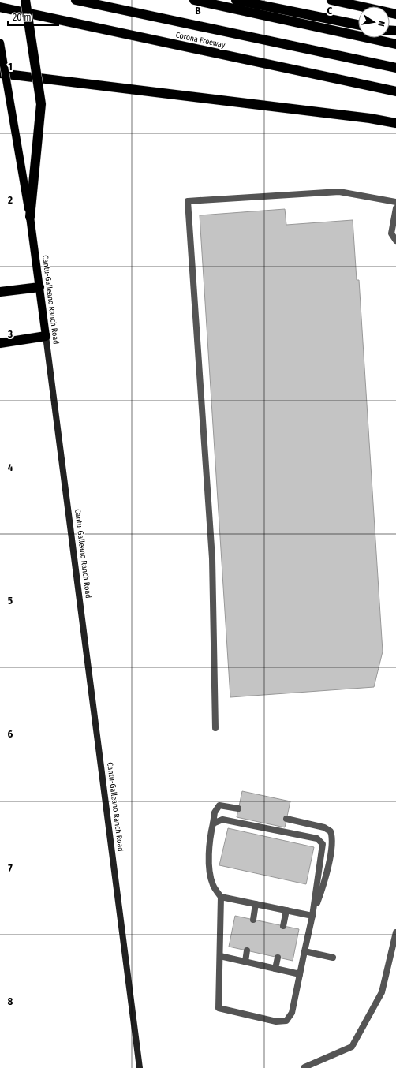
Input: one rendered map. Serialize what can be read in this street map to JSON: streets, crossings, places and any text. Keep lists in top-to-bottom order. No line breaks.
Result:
{"streets":{"highway":["Corona Freeway"],"main road":["Cantu-Galleano Ranch Road"]},"scale_bar":"20 m","north":"right","grid":{"columns":["B","C"],"rows":["1","2","3","4","5","6","7","8"]}}
